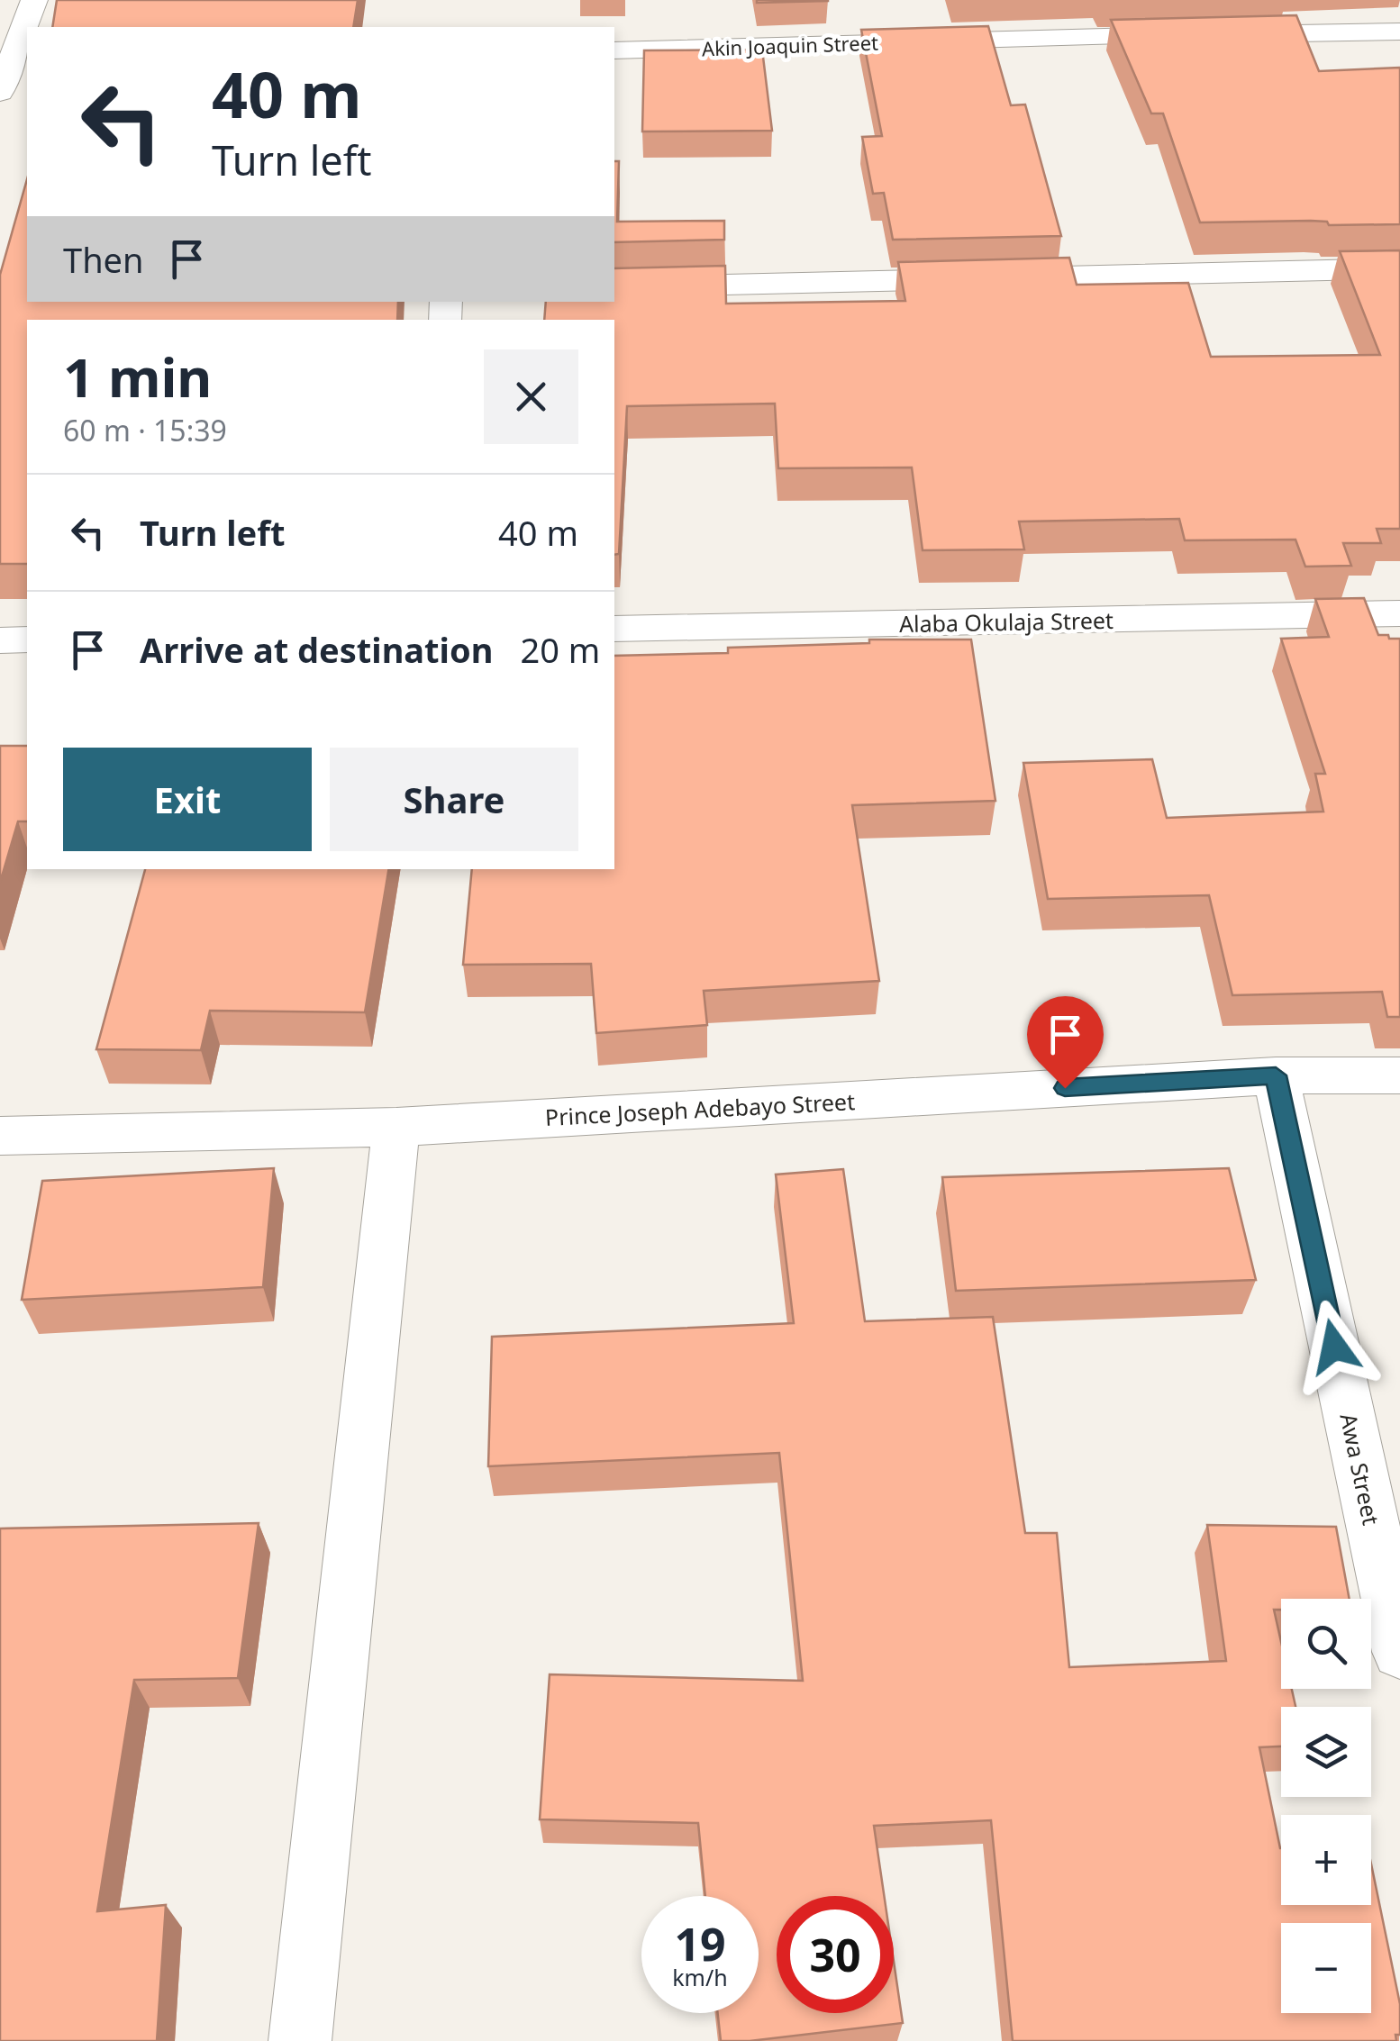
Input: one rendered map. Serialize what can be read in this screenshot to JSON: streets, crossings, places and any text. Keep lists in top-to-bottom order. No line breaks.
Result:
{"streets":{"street":["Akin Joaquin Street","Alaba Okulaja Street","Prince Joseph Adebayo Street","Awa Street"]},"crossings":[["Prince Joseph Adebayo Street","Awa Street"]],"page":{"turn":["40 m","Turn left"],"then":"Then","heading":["1 min","60 m · 15:39"],"list":[{"name":"Turn left","value":"40 m"},{"name":"Arrive at destination","value":"20 m"}],"buttons":["Exit","Share"],"map_buttons":["+","−"],"speed":"19 km/h","limit":"30"}}
